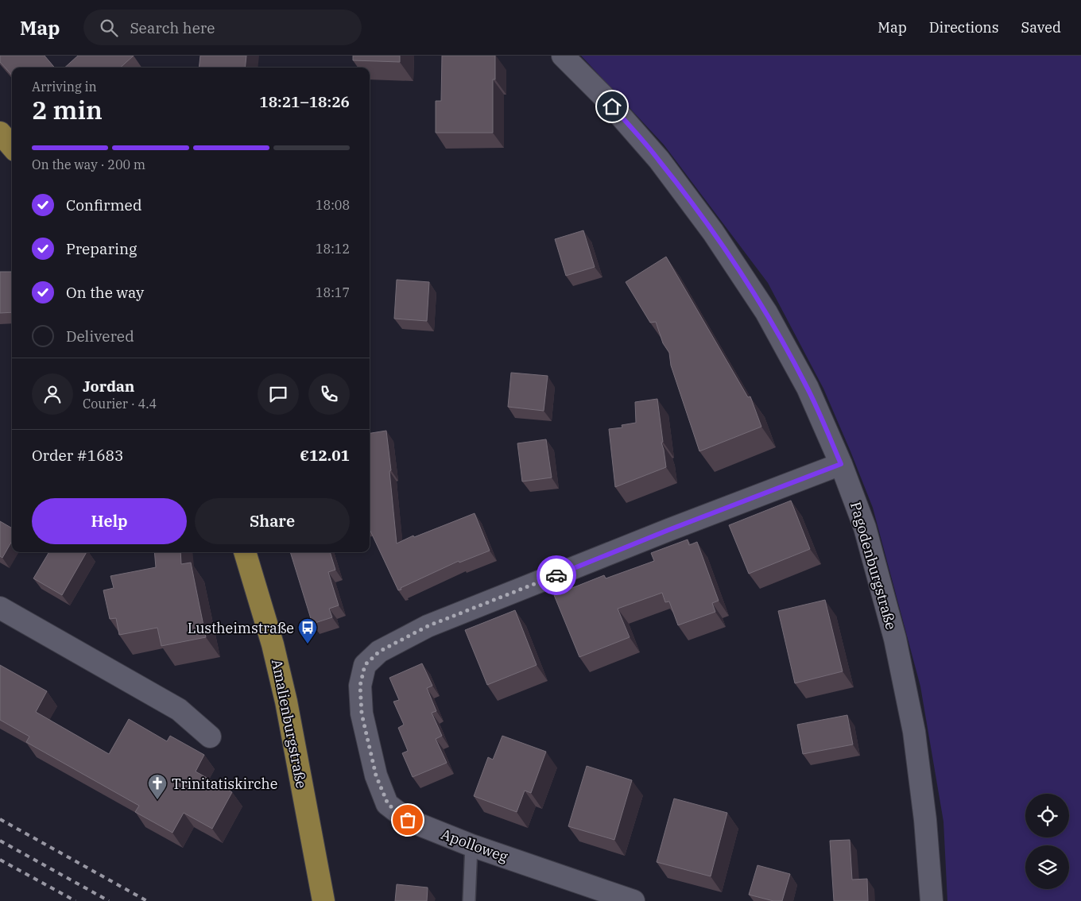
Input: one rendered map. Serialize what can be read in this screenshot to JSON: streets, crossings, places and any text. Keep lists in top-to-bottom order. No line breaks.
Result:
{"streets":{"main road":["Amalienburgstraße"],"street":["Pagodenburgstraße","Apolloweg"]},"crossings":[["Pagodenburgstraße","Apolloweg"]],"places":{"bus stop":["Lustheimstraße"],"church":["Trinitatiskirche"]},"page":{"header":"Map","search":"Search here","nav":["Map","Directions","Saved"],"heading":["2 min","Arriving in","18:21–18:26"],"panel":["Jordan","Courier · 4.4","Order #1683","€12.01"],"bar":"On the way · 200 m","list":[["Confirmed","18:08"],["Preparing","18:12"],["On the way","18:17"],"Delivered"],"buttons":["Help","Share"]}}
